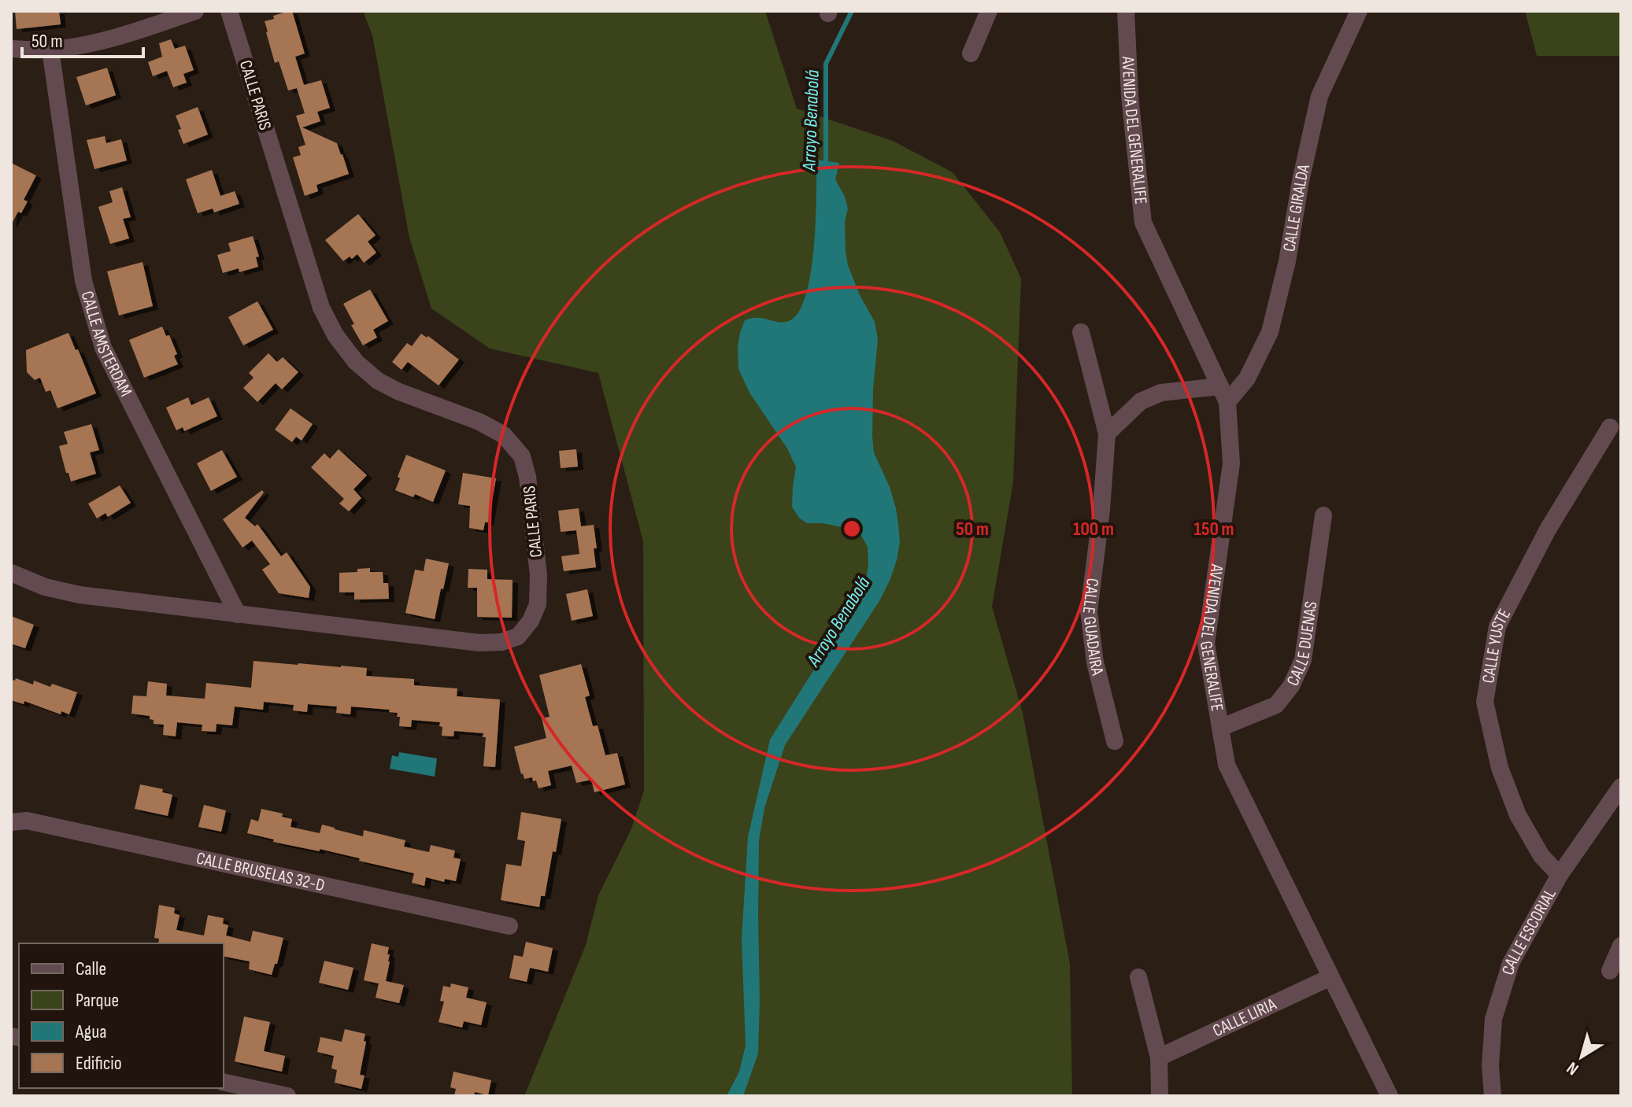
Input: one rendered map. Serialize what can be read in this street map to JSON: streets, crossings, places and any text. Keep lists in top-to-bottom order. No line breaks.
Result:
{"streets":{"street":["CALLE PARIS","AVENIDA DEL GENERALIFE","CALLE GIRALDA","CALLE AMSTERDAM","CALLE GUADAIRA","CALLE DUENAS","CALLE YUSTE","CALLE BRUSELAS 32-D","CALLE ESCORIAL","CALLE LIRIA"]},"crossings":[["CALLE PARIS","CALLE AMSTERDAM"],["AVENIDA DEL GENERALIFE","CALLE GIRALDA"],["AVENIDA DEL GENERALIFE","CALLE DUENAS"],["AVENIDA DEL GENERALIFE","CALLE LIRIA"],["CALLE YUSTE","CALLE ESCORIAL"]],"water":["Arroyo Benabolá"],"legend":["Calle","Parque","Agua","Edificio"],"scale_bar":"50 m","north":"bottom left","rings":["50 m","100 m","150 m"]}
